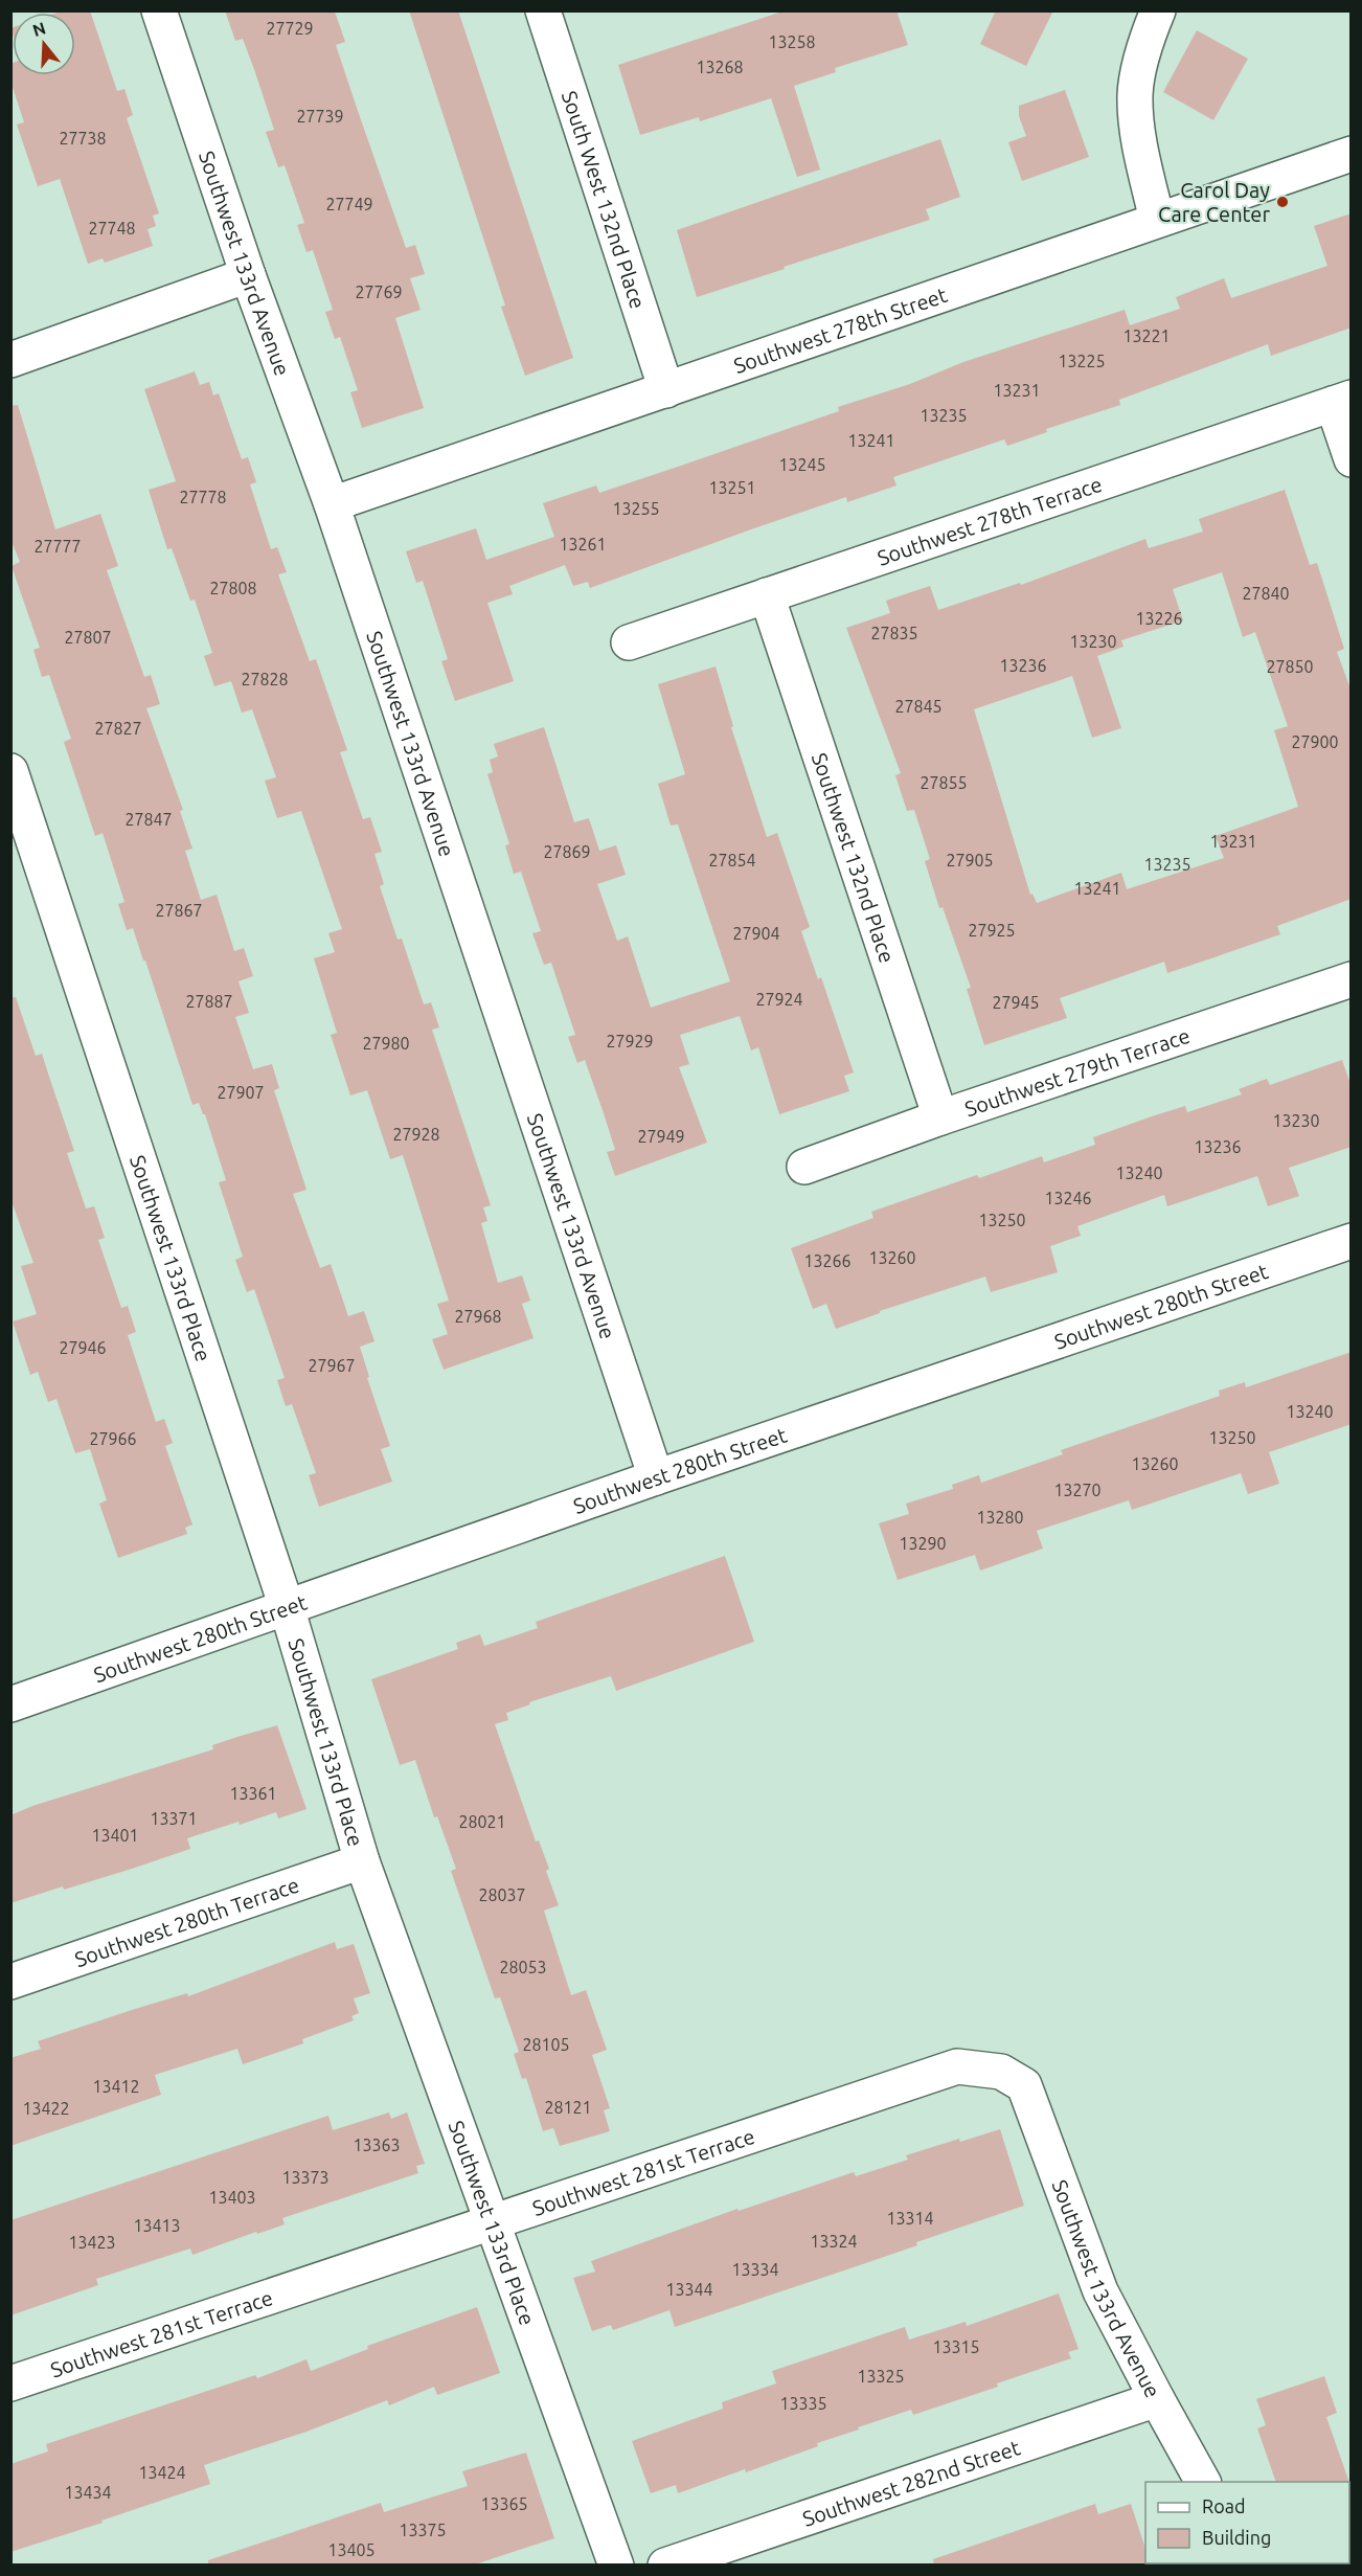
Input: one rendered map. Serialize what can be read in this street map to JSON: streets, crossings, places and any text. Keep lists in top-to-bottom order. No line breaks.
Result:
{"streets":{"street":["South West 132nd Place","Southwest 133rd Avenue","Southwest 278th Street","Southwest 278th Terrace","Southwest 132nd Place","Southwest 279th Terrace","Southwest 133rd Place","Southwest 280th Street","Southwest 280th Terrace","Southwest 281st Terrace","Southwest 282nd Street"]},"crossings":[["South West 132nd Place","Southwest 278th Street"],["Southwest 133rd Avenue","Southwest 278th Street"],["Southwest 133rd Avenue","Southwest 280th Street"],["Southwest 133rd Avenue","Southwest 281st Terrace"],["Southwest 133rd Avenue","Southwest 282nd Street"],["Southwest 278th Terrace","Southwest 132nd Place"],["Southwest 132nd Place","Southwest 279th Terrace"],["Southwest 133rd Place","Southwest 280th Street"],["Southwest 133rd Place","Southwest 280th Terrace"],["Southwest 133rd Place","Southwest 281st Terrace"]],"places":["Carol Day Care Center"],"house_numbers":["27729","13258","13268","27739","27738","27749","27748","27769","13221","13225","13231","13235","13241","13245","13251","27778","13255","13261","27777","27808","27840","13226","27835","27807","13230","13236","27850","27828","27845","27827","27900","27855","27847","13231","27869","27854","27905","13235","13241","27867","27925","27904","27924","27887","27945","27929","27980","27907","13230","27928","27949","13236","13240","13246","13250","13260","13266","27968","27946","27967","13240","13250","27966","13260","13270","13280","13290","13361","13371","28021","13401","28037","28053","28105","13412","28121","13422","13363","13373","13403","13314","13413","13324","13423","13334","13344","13315","13325","13335","13424","13434","13365","13375","13405"],"legend":["Road","Building"],"north":"top"}
